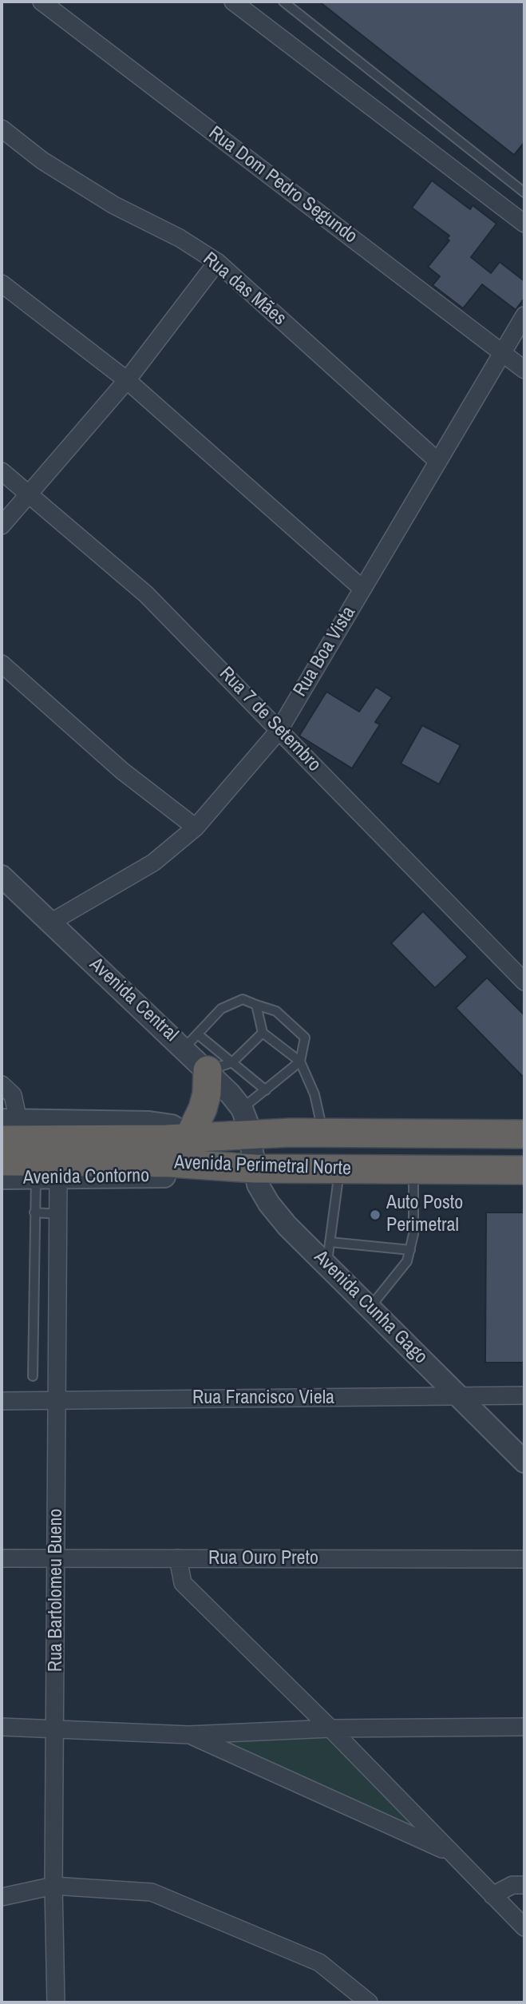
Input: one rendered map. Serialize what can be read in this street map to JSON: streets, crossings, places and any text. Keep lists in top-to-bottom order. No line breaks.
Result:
{"streets":{"highway":["Avenida Perimetral Norte"],"street":["Rua Dom Pedro Segundo","Rua das Mães","Rua Boa Vista","Rua 7 de Setembro","Avenida Central","Avenida Contorno","Avenida Cunha Gago","Rua Francisco Viela","Rua Ouro Preto","Rua Bartolomeu Bueno"]},"crossings":[["Rua Dom Pedro Segundo","Rua Boa Vista"],["Rua das Mães","Rua Boa Vista"],["Rua Boa Vista","Rua 7 de Setembro"],["Rua Boa Vista","Avenida Central"],["Avenida Central","Avenida Perimetral Norte"],["Avenida Central","Avenida Cunha Gago"],["Avenida Perimetral Norte","Avenida Contorno"],["Avenida Perimetral Norte","Avenida Cunha Gago"],["Avenida Contorno","Rua Bartolomeu Bueno"],["Avenida Cunha Gago","Rua Francisco Viela"],["Rua Francisco Viela","Rua Bartolomeu Bueno"],["Rua Ouro Preto","Rua Bartolomeu Bueno"]],"places":["Auto Posto Perimetral"]}
